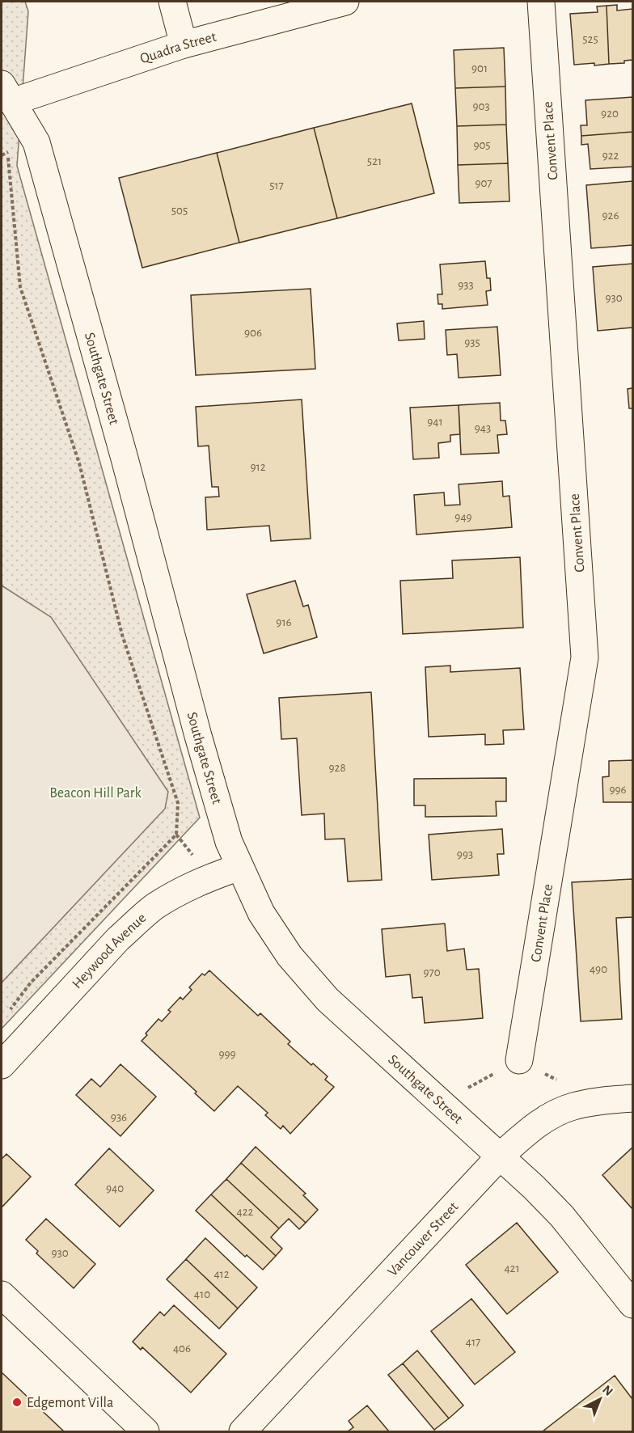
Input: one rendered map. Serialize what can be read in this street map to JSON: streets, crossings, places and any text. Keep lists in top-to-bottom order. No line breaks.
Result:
{"streets":{"street":["Quadra Street","Convent Place","Southgate Street","Heywood Avenue","Vancouver Street"]},"crossings":[["Quadra Street","Southgate Street"],["Southgate Street","Heywood Avenue"],["Southgate Street","Vancouver Street"]],"parks":["Beacon Hill Park"],"places":["Edgemont Villa"],"house_numbers":["525","901","903","920","905","922","521","907","517","505","926","933","930","906","935","941","943","912","949","916","928","996","993","490","970","999","936","940","422","930","421","412","410","417","406"],"north":"top right"}
